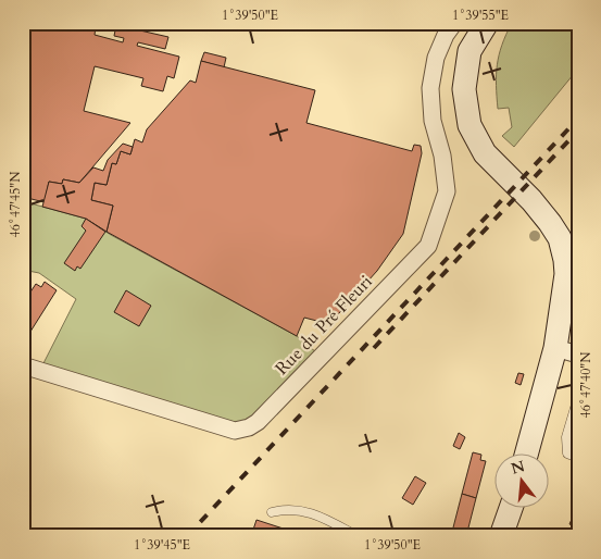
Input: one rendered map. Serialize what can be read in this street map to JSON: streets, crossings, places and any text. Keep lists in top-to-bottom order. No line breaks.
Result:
{"streets":{"street":["Rue du Pré Fleuri"]},"north":"top","coordinates":["1°39'50\"E","1°39'55\"E","46°47'45\"N","46°47'40\"N","1°39'45\"E"]}
